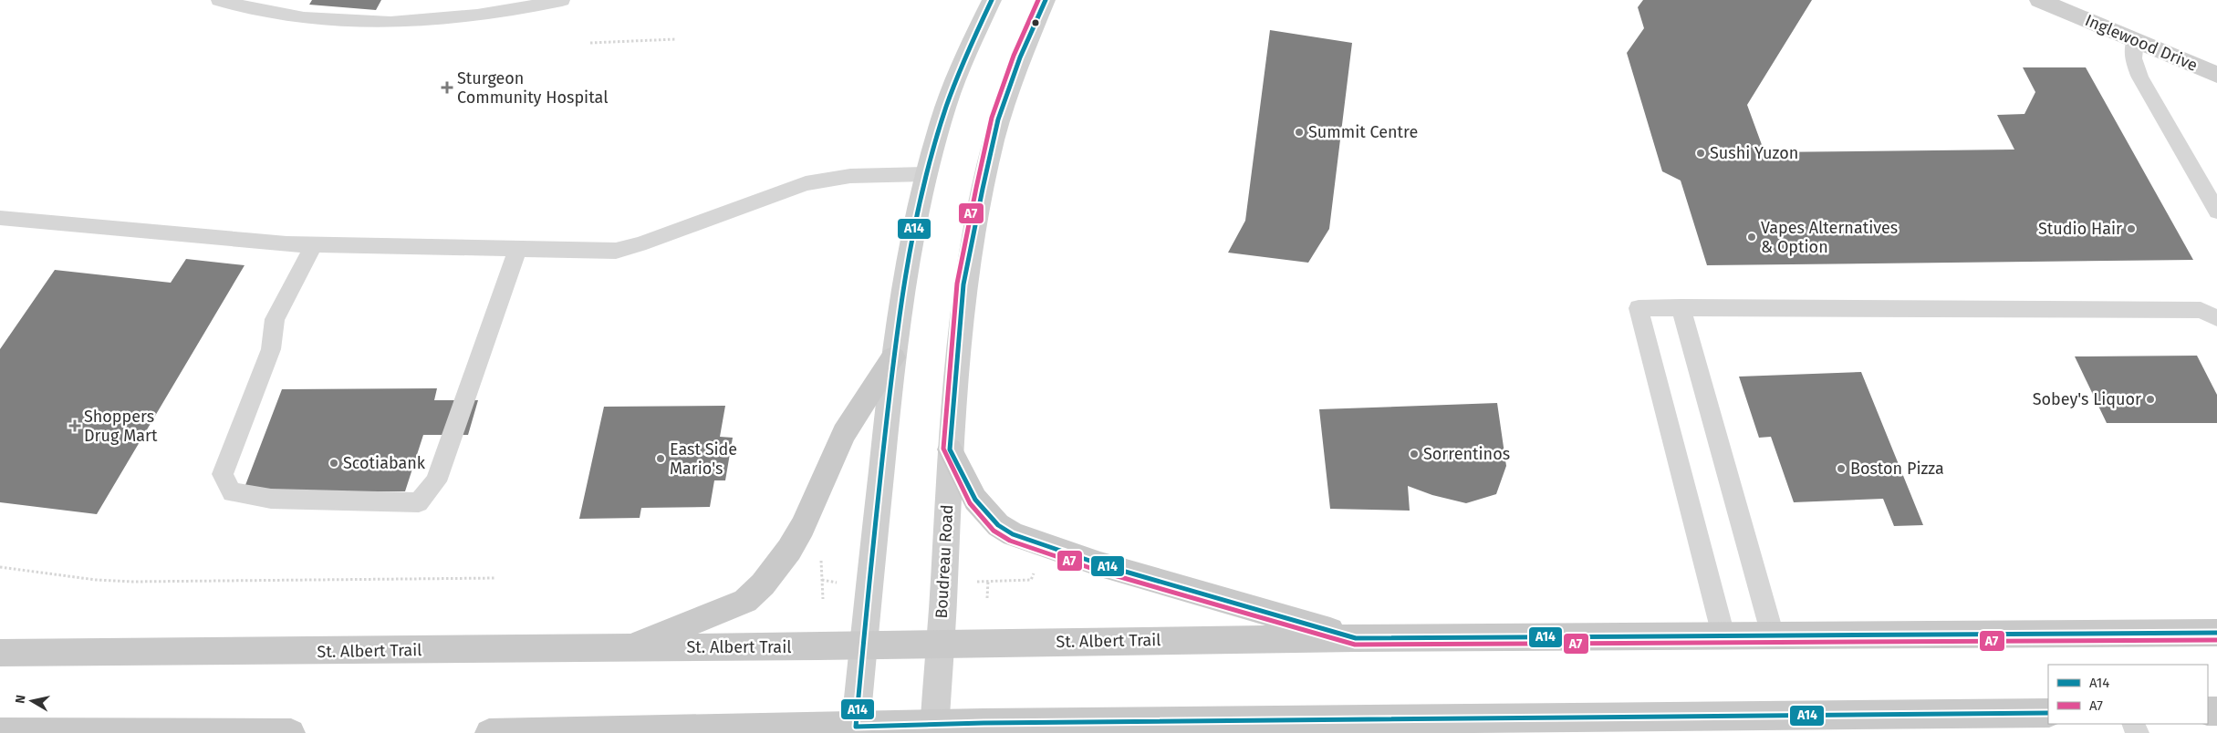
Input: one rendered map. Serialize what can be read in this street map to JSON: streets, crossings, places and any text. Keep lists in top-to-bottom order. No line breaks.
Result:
{"streets":{"main road":["Inglewood Drive","Boudreau Road","St. Albert Trail"]},"crossings":[["Boudreau Road","St. Albert Trail"]],"places":{"health":["Sturgeon Community Hospital","Shoppers Drug Mart"],"other":["Summit Centre","Sushi Yuzon","Studio Hair","Vapes Alternatives & Option","Sobey's Liquor","Sorrentinos","East Side Mario's","Scotiabank","Boston Pizza"]},"lines":["transit line A14","transit line A7"],"legend":["A14","A7"],"north":"left"}
